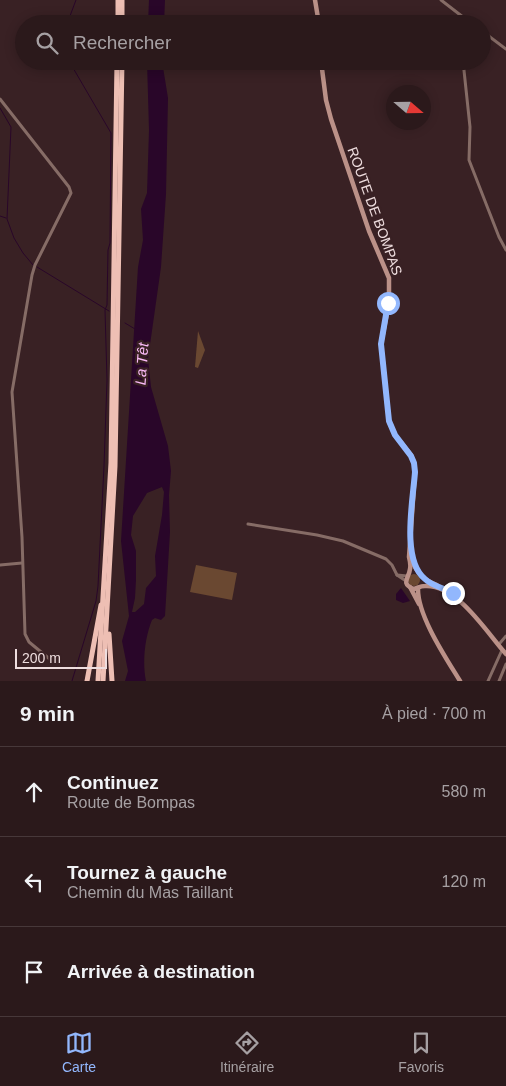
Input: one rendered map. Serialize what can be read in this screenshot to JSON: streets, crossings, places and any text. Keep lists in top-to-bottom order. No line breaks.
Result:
{"streets":{"main road":["ROUTE DE BOMPAS"]},"water":["La Têt"],"scale_bar":"200 m","north":"right","page":{"search":"Rechercher","scale":"200 m","heading":["9 min","À pied · 700 m"],"list":[["Continuez","Route de Bompas","580 m"],["Tournez à gauche","Chemin du Mas Taillant","120 m"],"Arrivée à destination"],"nav":["Carte","Itinéraire","Favoris"]}}
